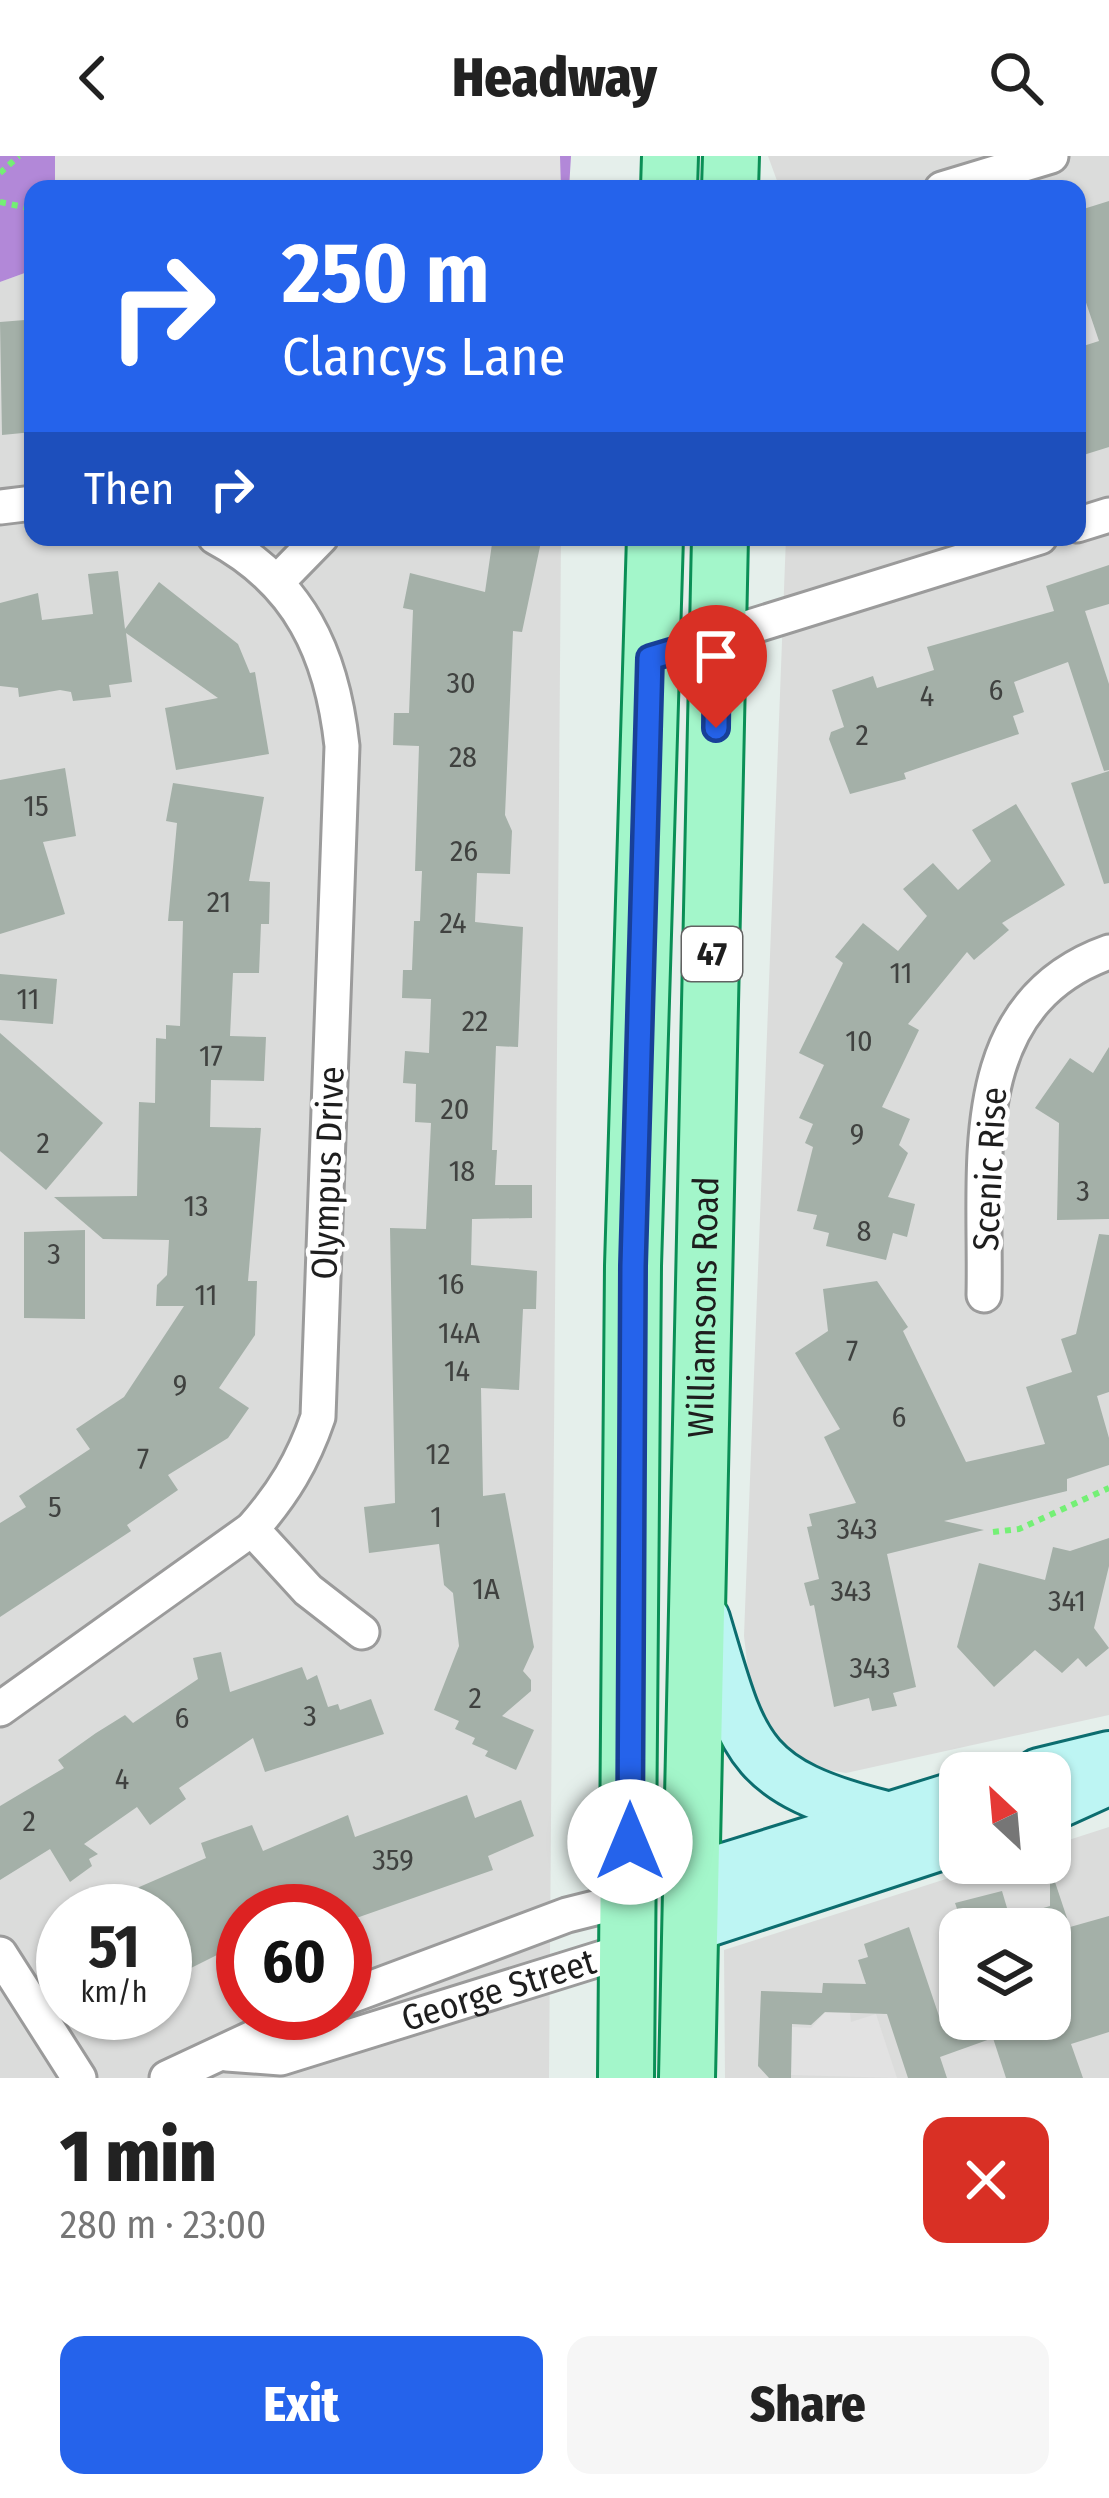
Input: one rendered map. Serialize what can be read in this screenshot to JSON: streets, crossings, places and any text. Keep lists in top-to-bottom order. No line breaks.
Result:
{"streets":{"main road":["47","Williamsons Road"],"street":["Scenic Rise","Olympus Drive","George Street"]},"crossings":[["Williamsons Road","George Street"]],"house_numbers":["30","6","4","2","28","15","26","21","24","11","11","22","10","17","20","9","2","18","3","13","8","3","16","11","14A","7","14","9","6","12","7","5","1","343","1A","343","341","343","2","3","6","4","2","359"],"north":"top left","page":{"header":"Headway","turn":["250 m","Clancys Lane"],"then":"Then","speed":"51 km/h","limit":"60","heading":["1 min","280 m · 23:00"],"buttons":["Exit","Share"]}}
